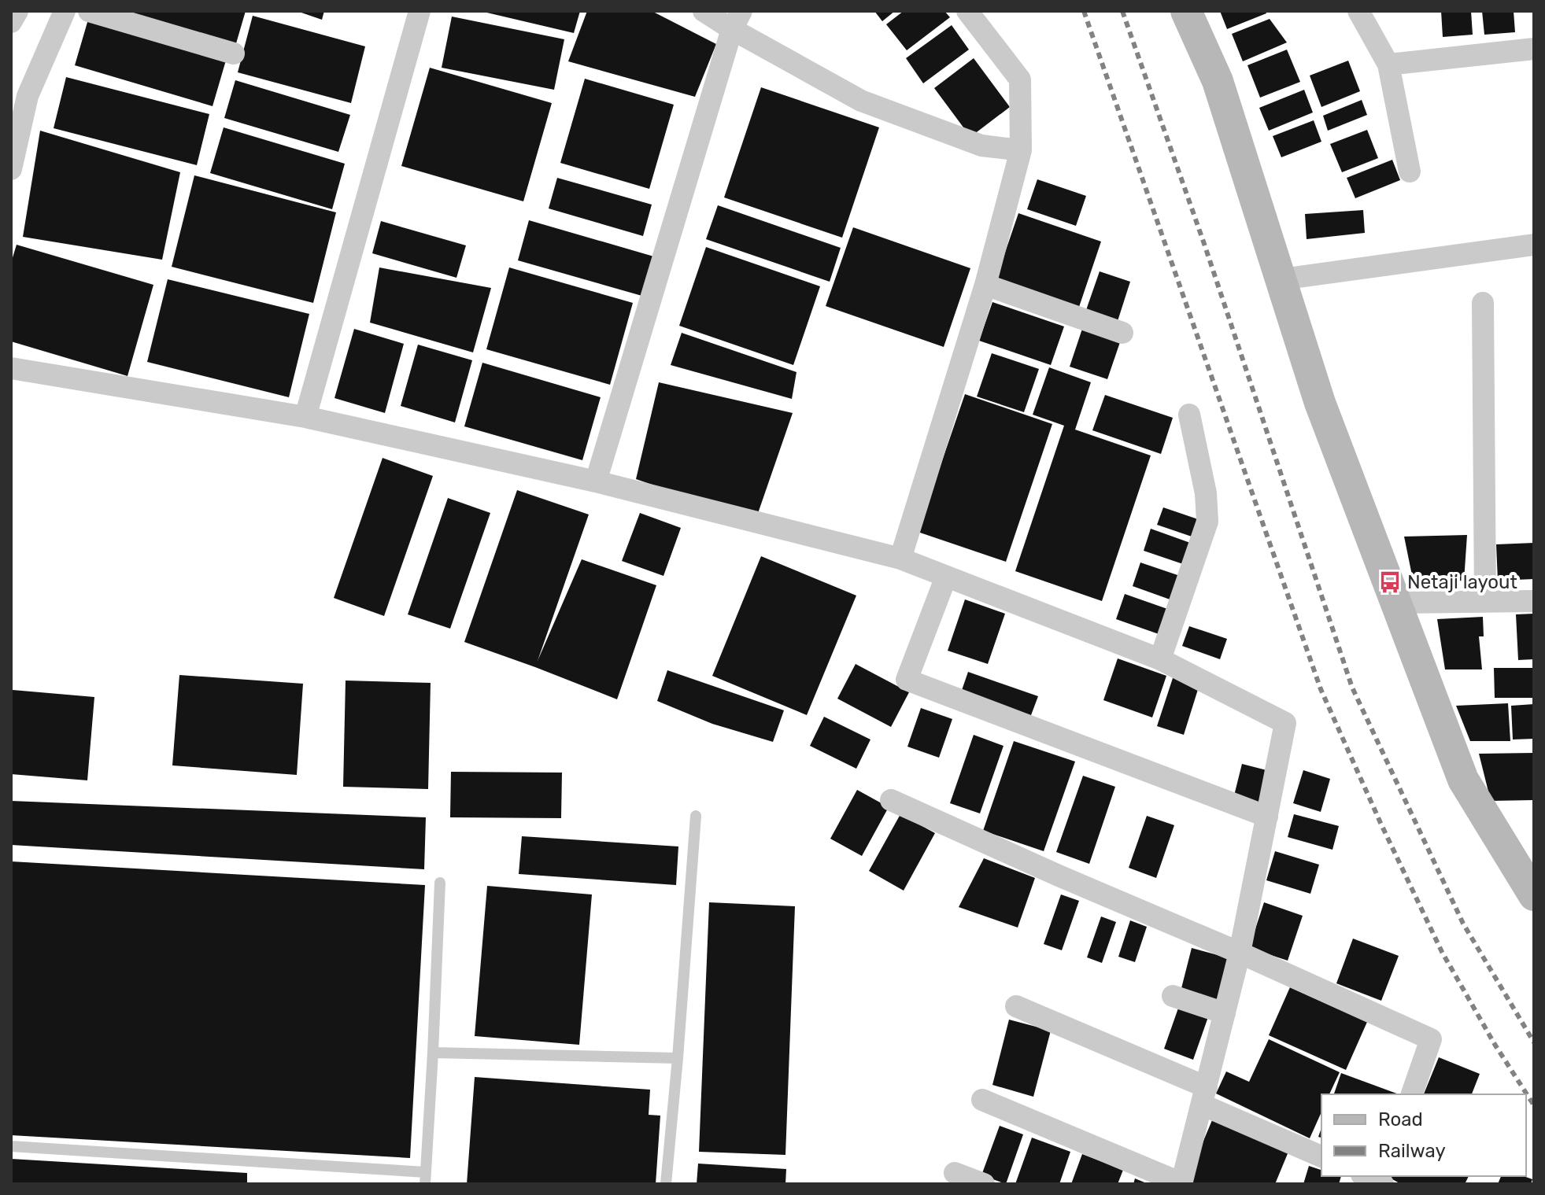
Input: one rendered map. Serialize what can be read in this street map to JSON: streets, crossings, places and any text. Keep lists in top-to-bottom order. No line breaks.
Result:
{"places":{"bus stop":["Netaji layout"]},"legend":["Road","Railway"]}
